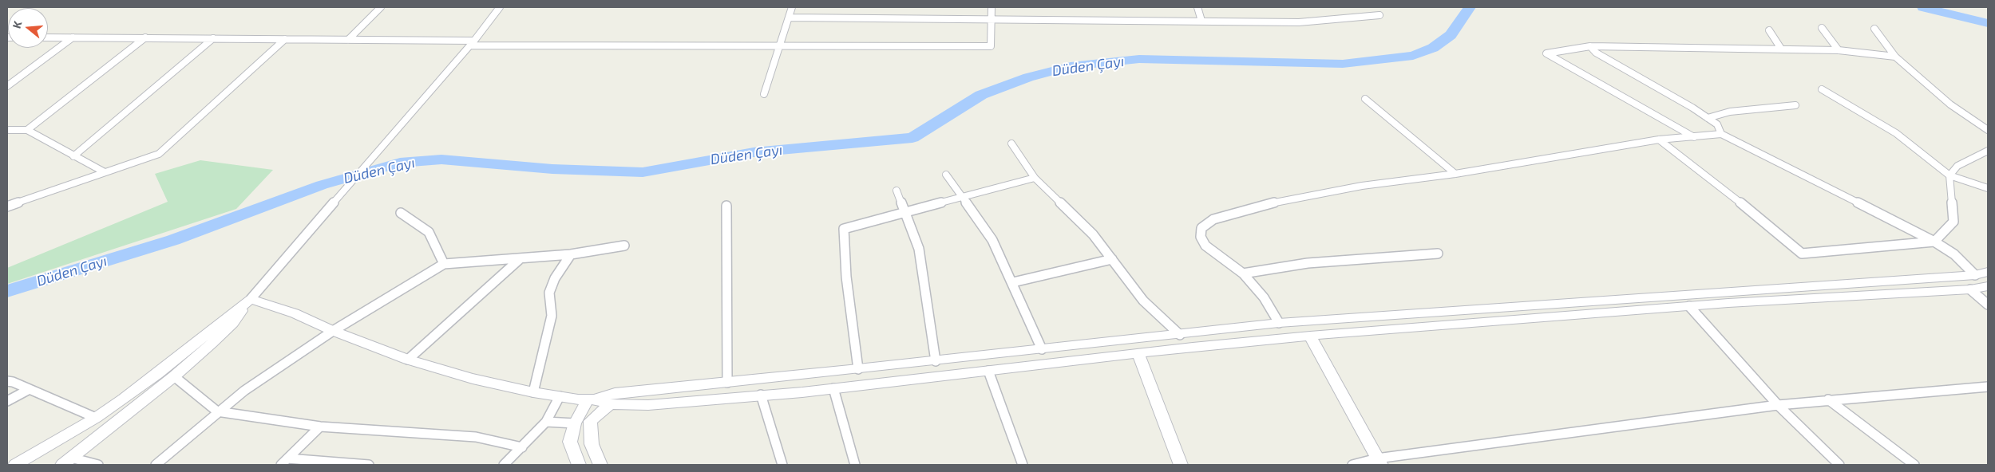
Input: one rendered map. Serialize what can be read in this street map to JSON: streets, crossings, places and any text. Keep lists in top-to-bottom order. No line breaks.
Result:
{"water":["Düden Çayı"],"north":"left"}
